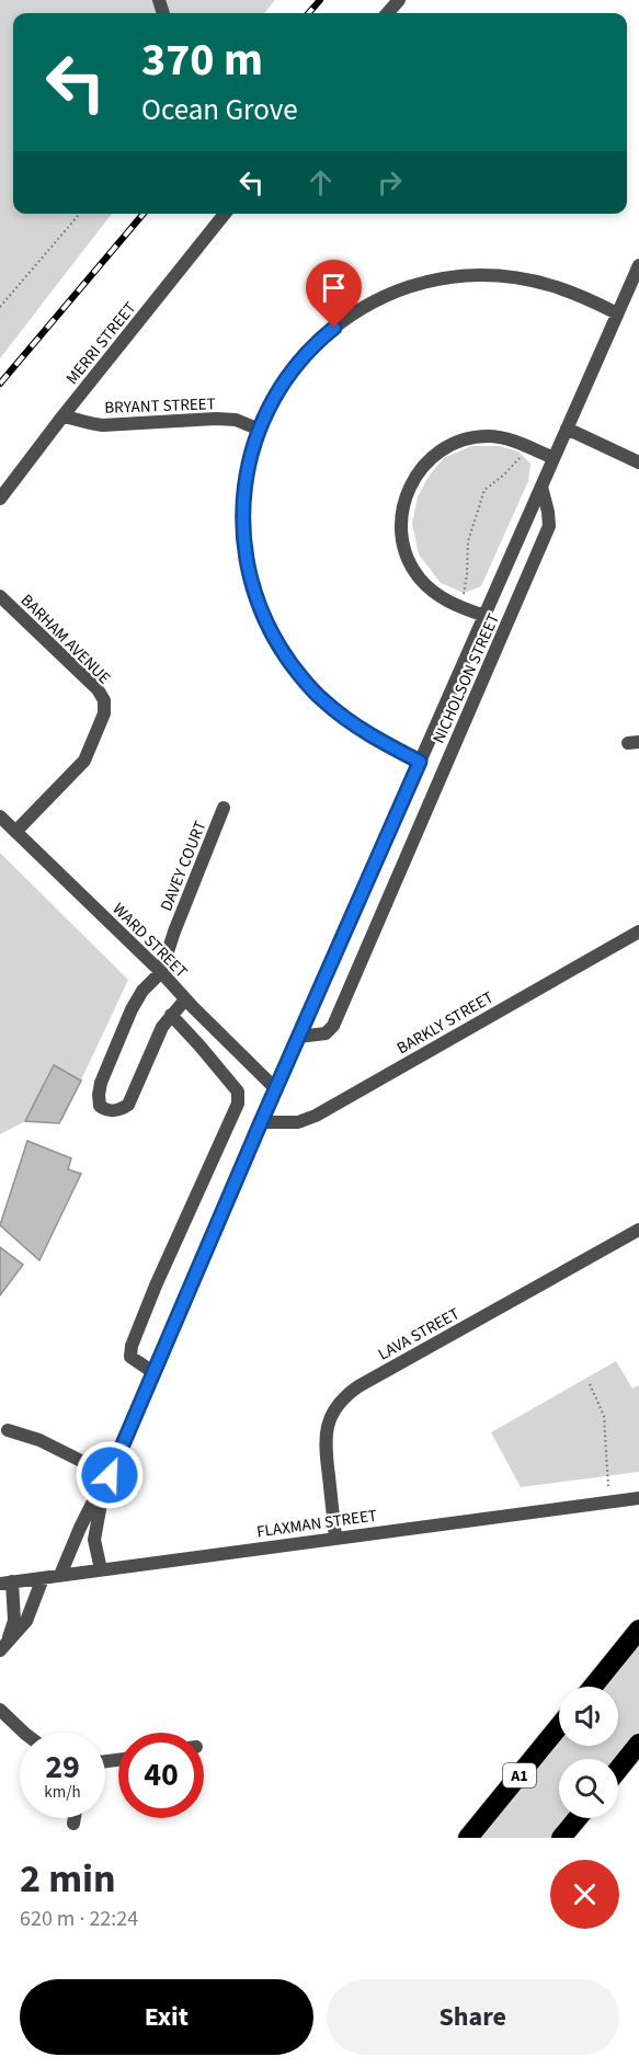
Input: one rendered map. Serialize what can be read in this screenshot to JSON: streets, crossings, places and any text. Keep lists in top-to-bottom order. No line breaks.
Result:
{"streets":{"highway":["A1"],"street":["MERRI STREET","BRYANT STREET","BARHAM AVENUE","NICHOLSON STREET","DAVEY COURT","WARD STREET","BARKLY STREET","LAVA STREET","FLAXMAN STREET"]},"crossings":[["MERRI STREET","BRYANT STREET"],["BARHAM AVENUE","WARD STREET"],["NICHOLSON STREET","WARD STREET"],["NICHOLSON STREET","BARKLY STREET"],["NICHOLSON STREET","FLAXMAN STREET"],["DAVEY COURT","WARD STREET"],["LAVA STREET","FLAXMAN STREET"]],"page":{"turn":["370 m","Ocean Grove"],"speed":"29 km/h","limit":"40","heading":["2 min","620 m · 22:24"],"buttons":["Exit","Share"]}}
